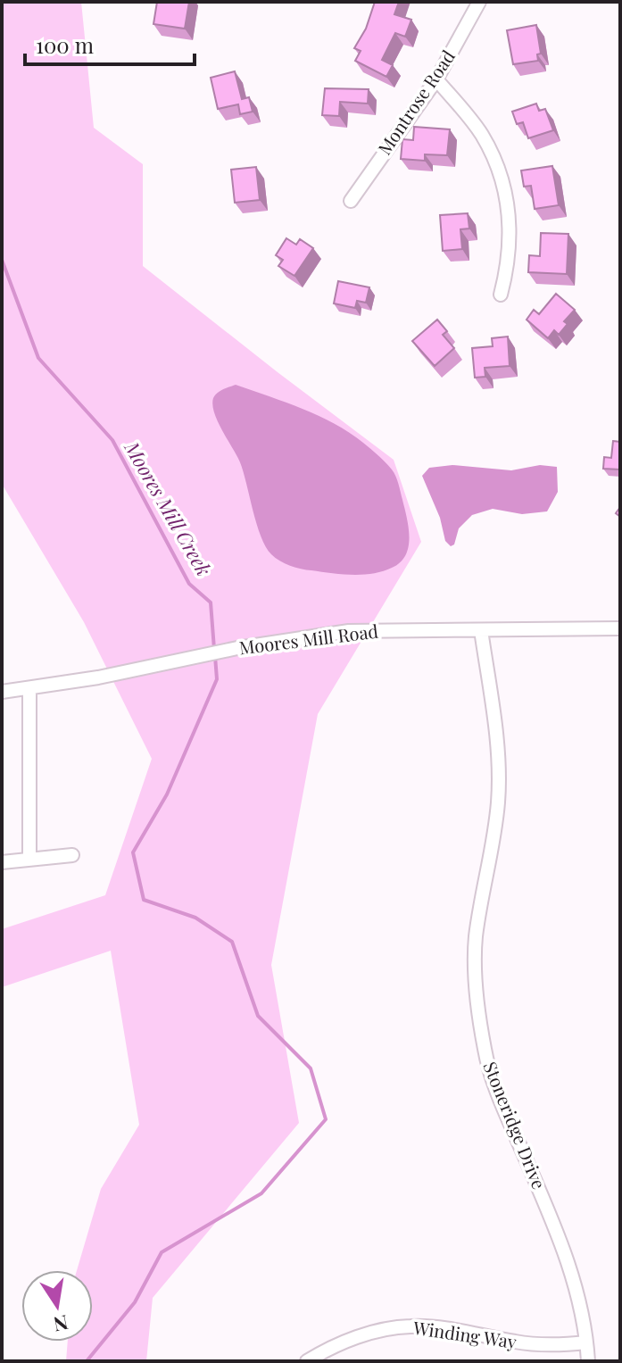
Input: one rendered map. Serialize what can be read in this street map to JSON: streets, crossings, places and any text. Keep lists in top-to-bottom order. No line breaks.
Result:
{"streets":{"street":["Montrose Road","Moores Mill Road","Stoneridge Drive","Winding Way"]},"crossings":[["Moores Mill Road","Stoneridge Drive"],["Stoneridge Drive","Winding Way"]],"water":["Moores Mill Creek"],"scale_bar":"100 m","north":"bottom"}
